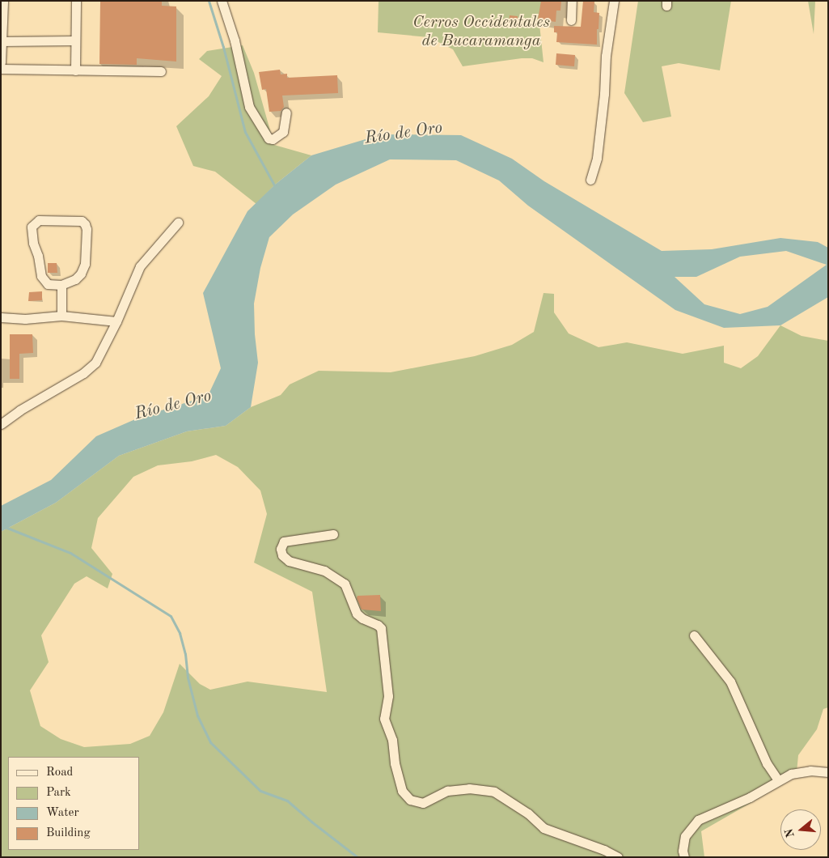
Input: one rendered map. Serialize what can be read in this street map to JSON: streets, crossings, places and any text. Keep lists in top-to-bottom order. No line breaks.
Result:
{"water":["Río de Oro"],"parks":["Cerros Occidentales de Bucaramanga"],"legend":["Road","Park","Water","Building"],"north":"left"}
